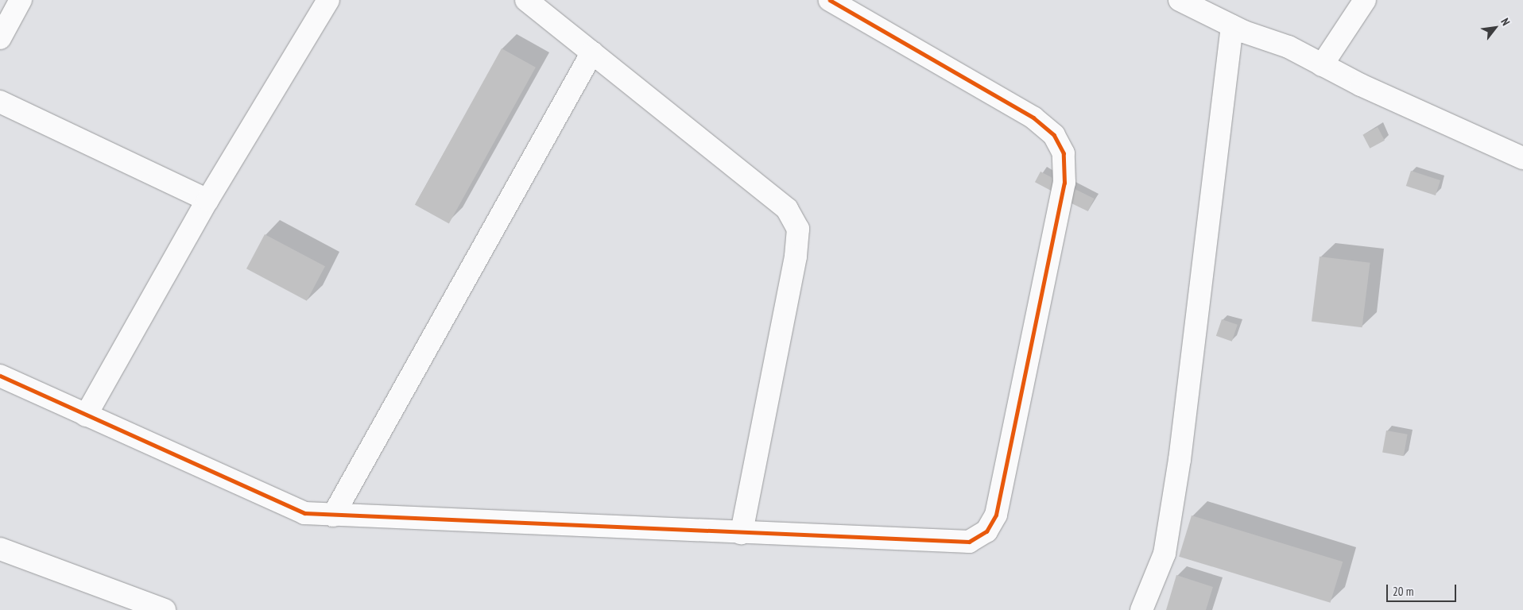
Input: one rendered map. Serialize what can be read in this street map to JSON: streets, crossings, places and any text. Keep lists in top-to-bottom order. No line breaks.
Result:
{"scale_bar":"20 m","north":"top right"}
